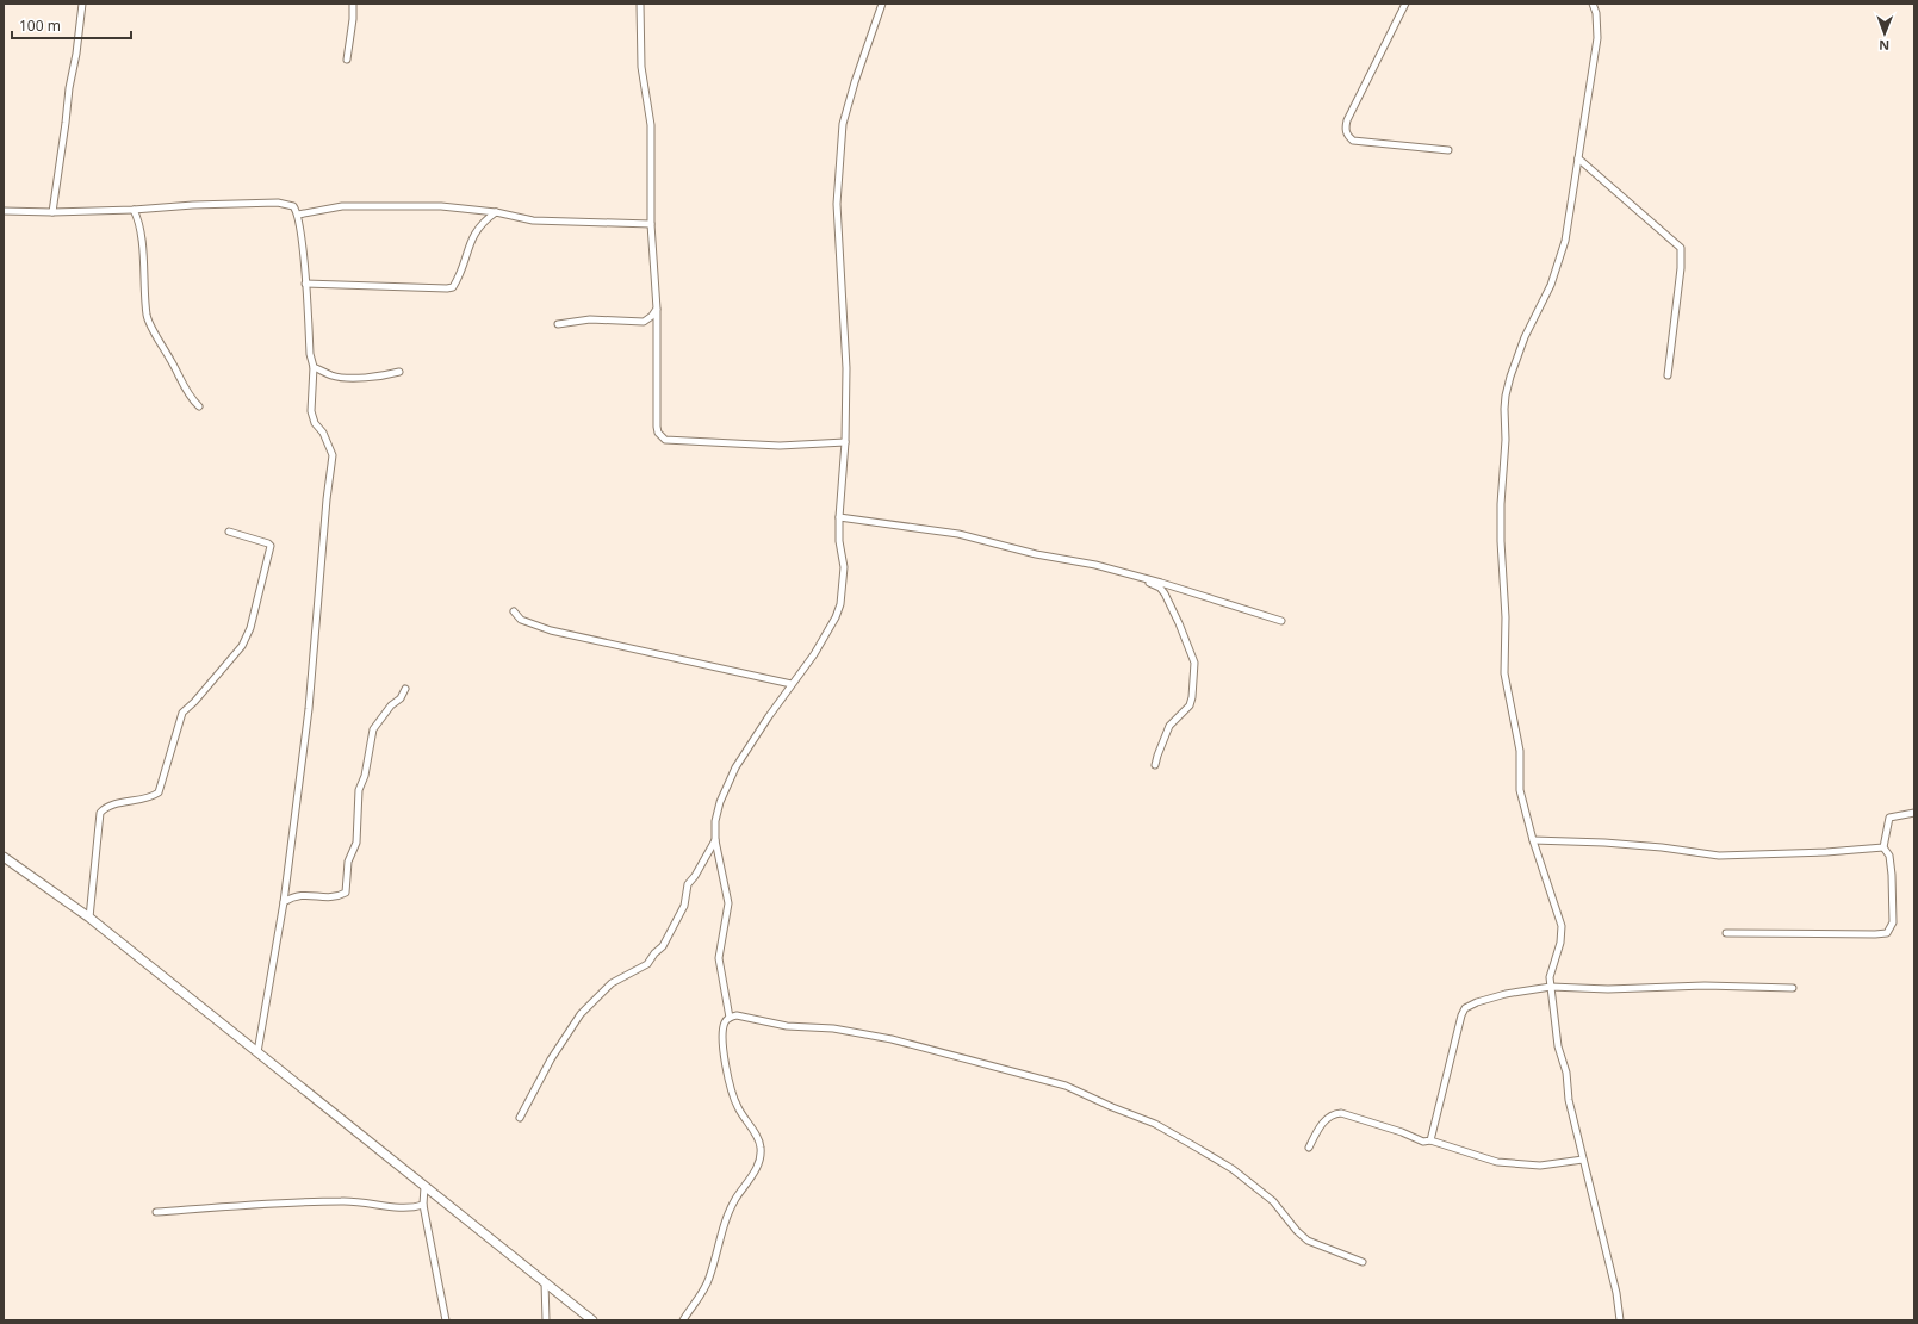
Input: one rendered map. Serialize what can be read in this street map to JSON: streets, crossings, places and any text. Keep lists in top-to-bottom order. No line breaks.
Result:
{"scale_bar":"100 m","north":"bottom"}
